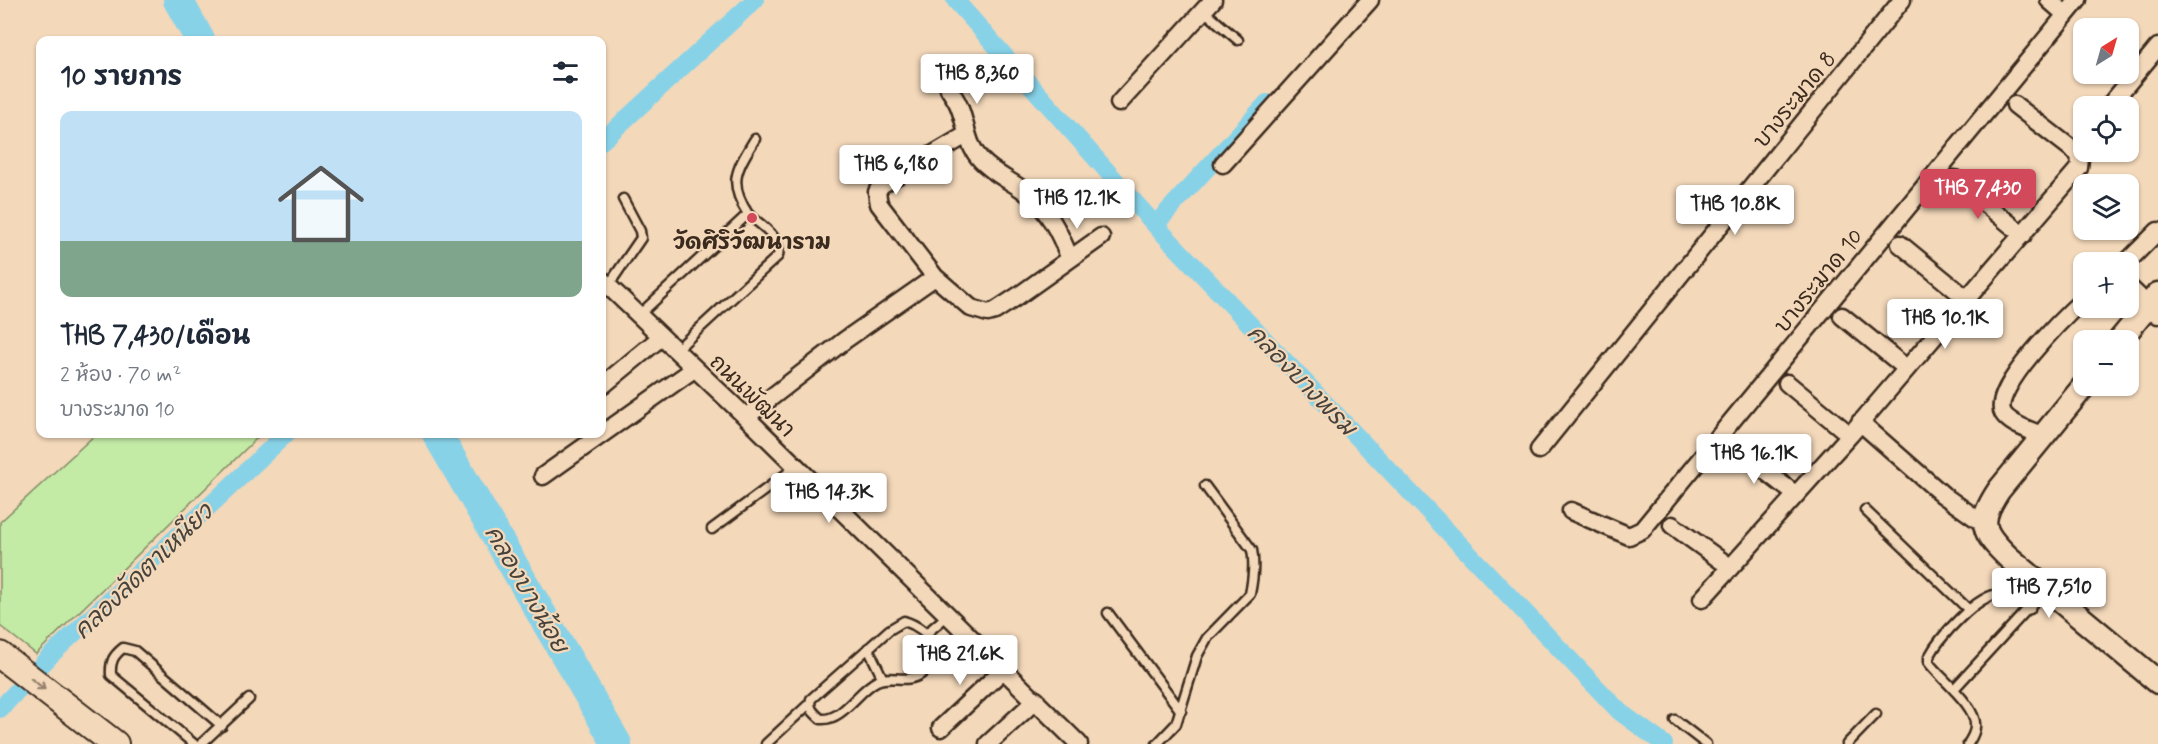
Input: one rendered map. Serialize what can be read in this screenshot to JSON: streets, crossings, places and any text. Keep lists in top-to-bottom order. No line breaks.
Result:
{"streets":{"street":["บางระมาด 8","บางระมาด 10","ถนนพัฒนา"]},"water":["คลองบางพรม","คลองลัดตาเหนียว","คลองบางน้อย"],"places":["วัดศิริวัฒนาราม"],"north":"top right","page":{"map_buttons":["+","−"],"heading":"10 รายการ","price":["THB 8,360","THB 6,180","THB 7,430","THB 12.1K","THB 10.8K","THB 10.1K","THB 16.1K","THB 14.3K","THB 7,510","THB 21.6K"],"list":[{"name":"THB 7,430/เดือน","note":"2 ห้อง · 70 m² · บางระมาด 10"}]}}
